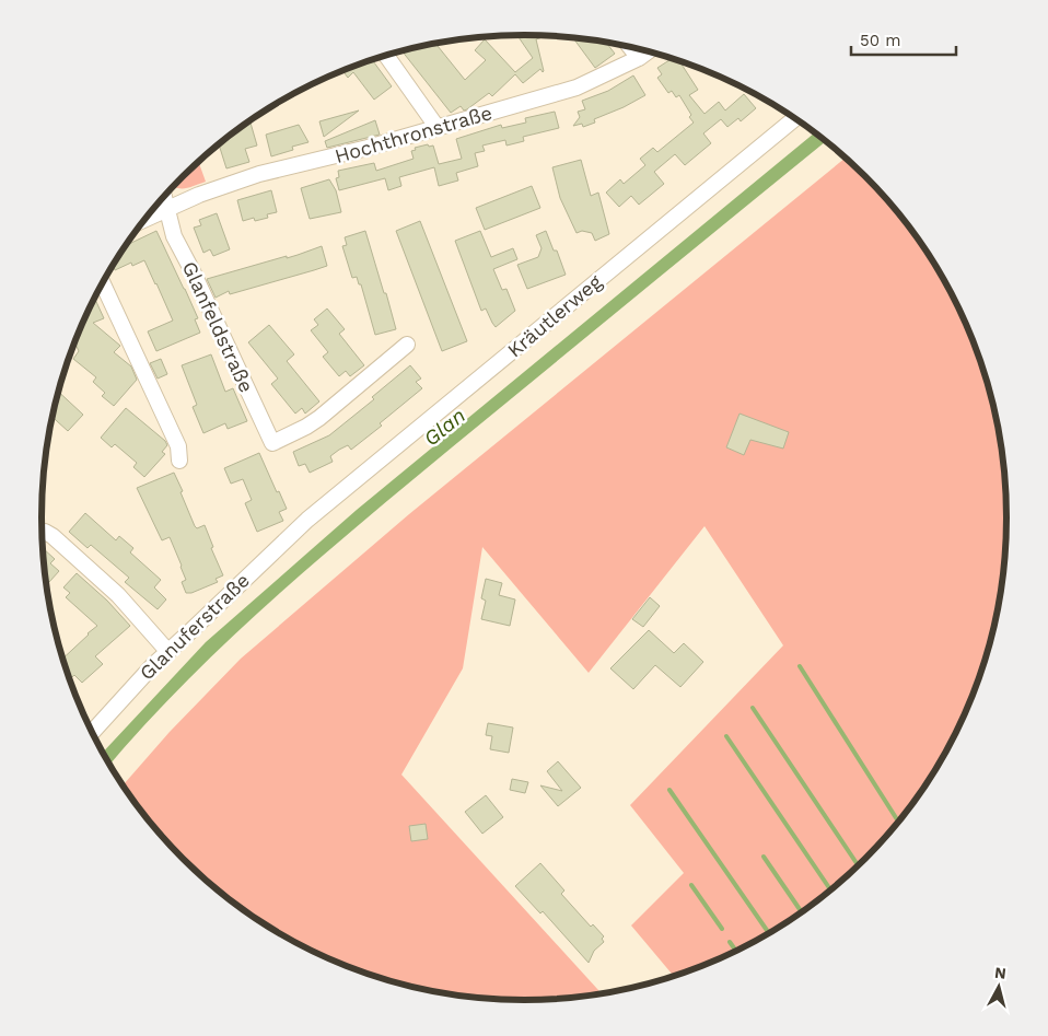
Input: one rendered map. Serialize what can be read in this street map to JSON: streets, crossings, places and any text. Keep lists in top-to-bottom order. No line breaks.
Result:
{"streets":{"street":["Hochthronstraße","Kräutlerweg","Glanfeldstraße","Glanuferstraße"]},"crossings":[["Hochthronstraße","Glanfeldstraße"],["Kräutlerweg","Glanuferstraße"]],"water":["Glan"],"scale_bar":"50 m","north":"top"}
